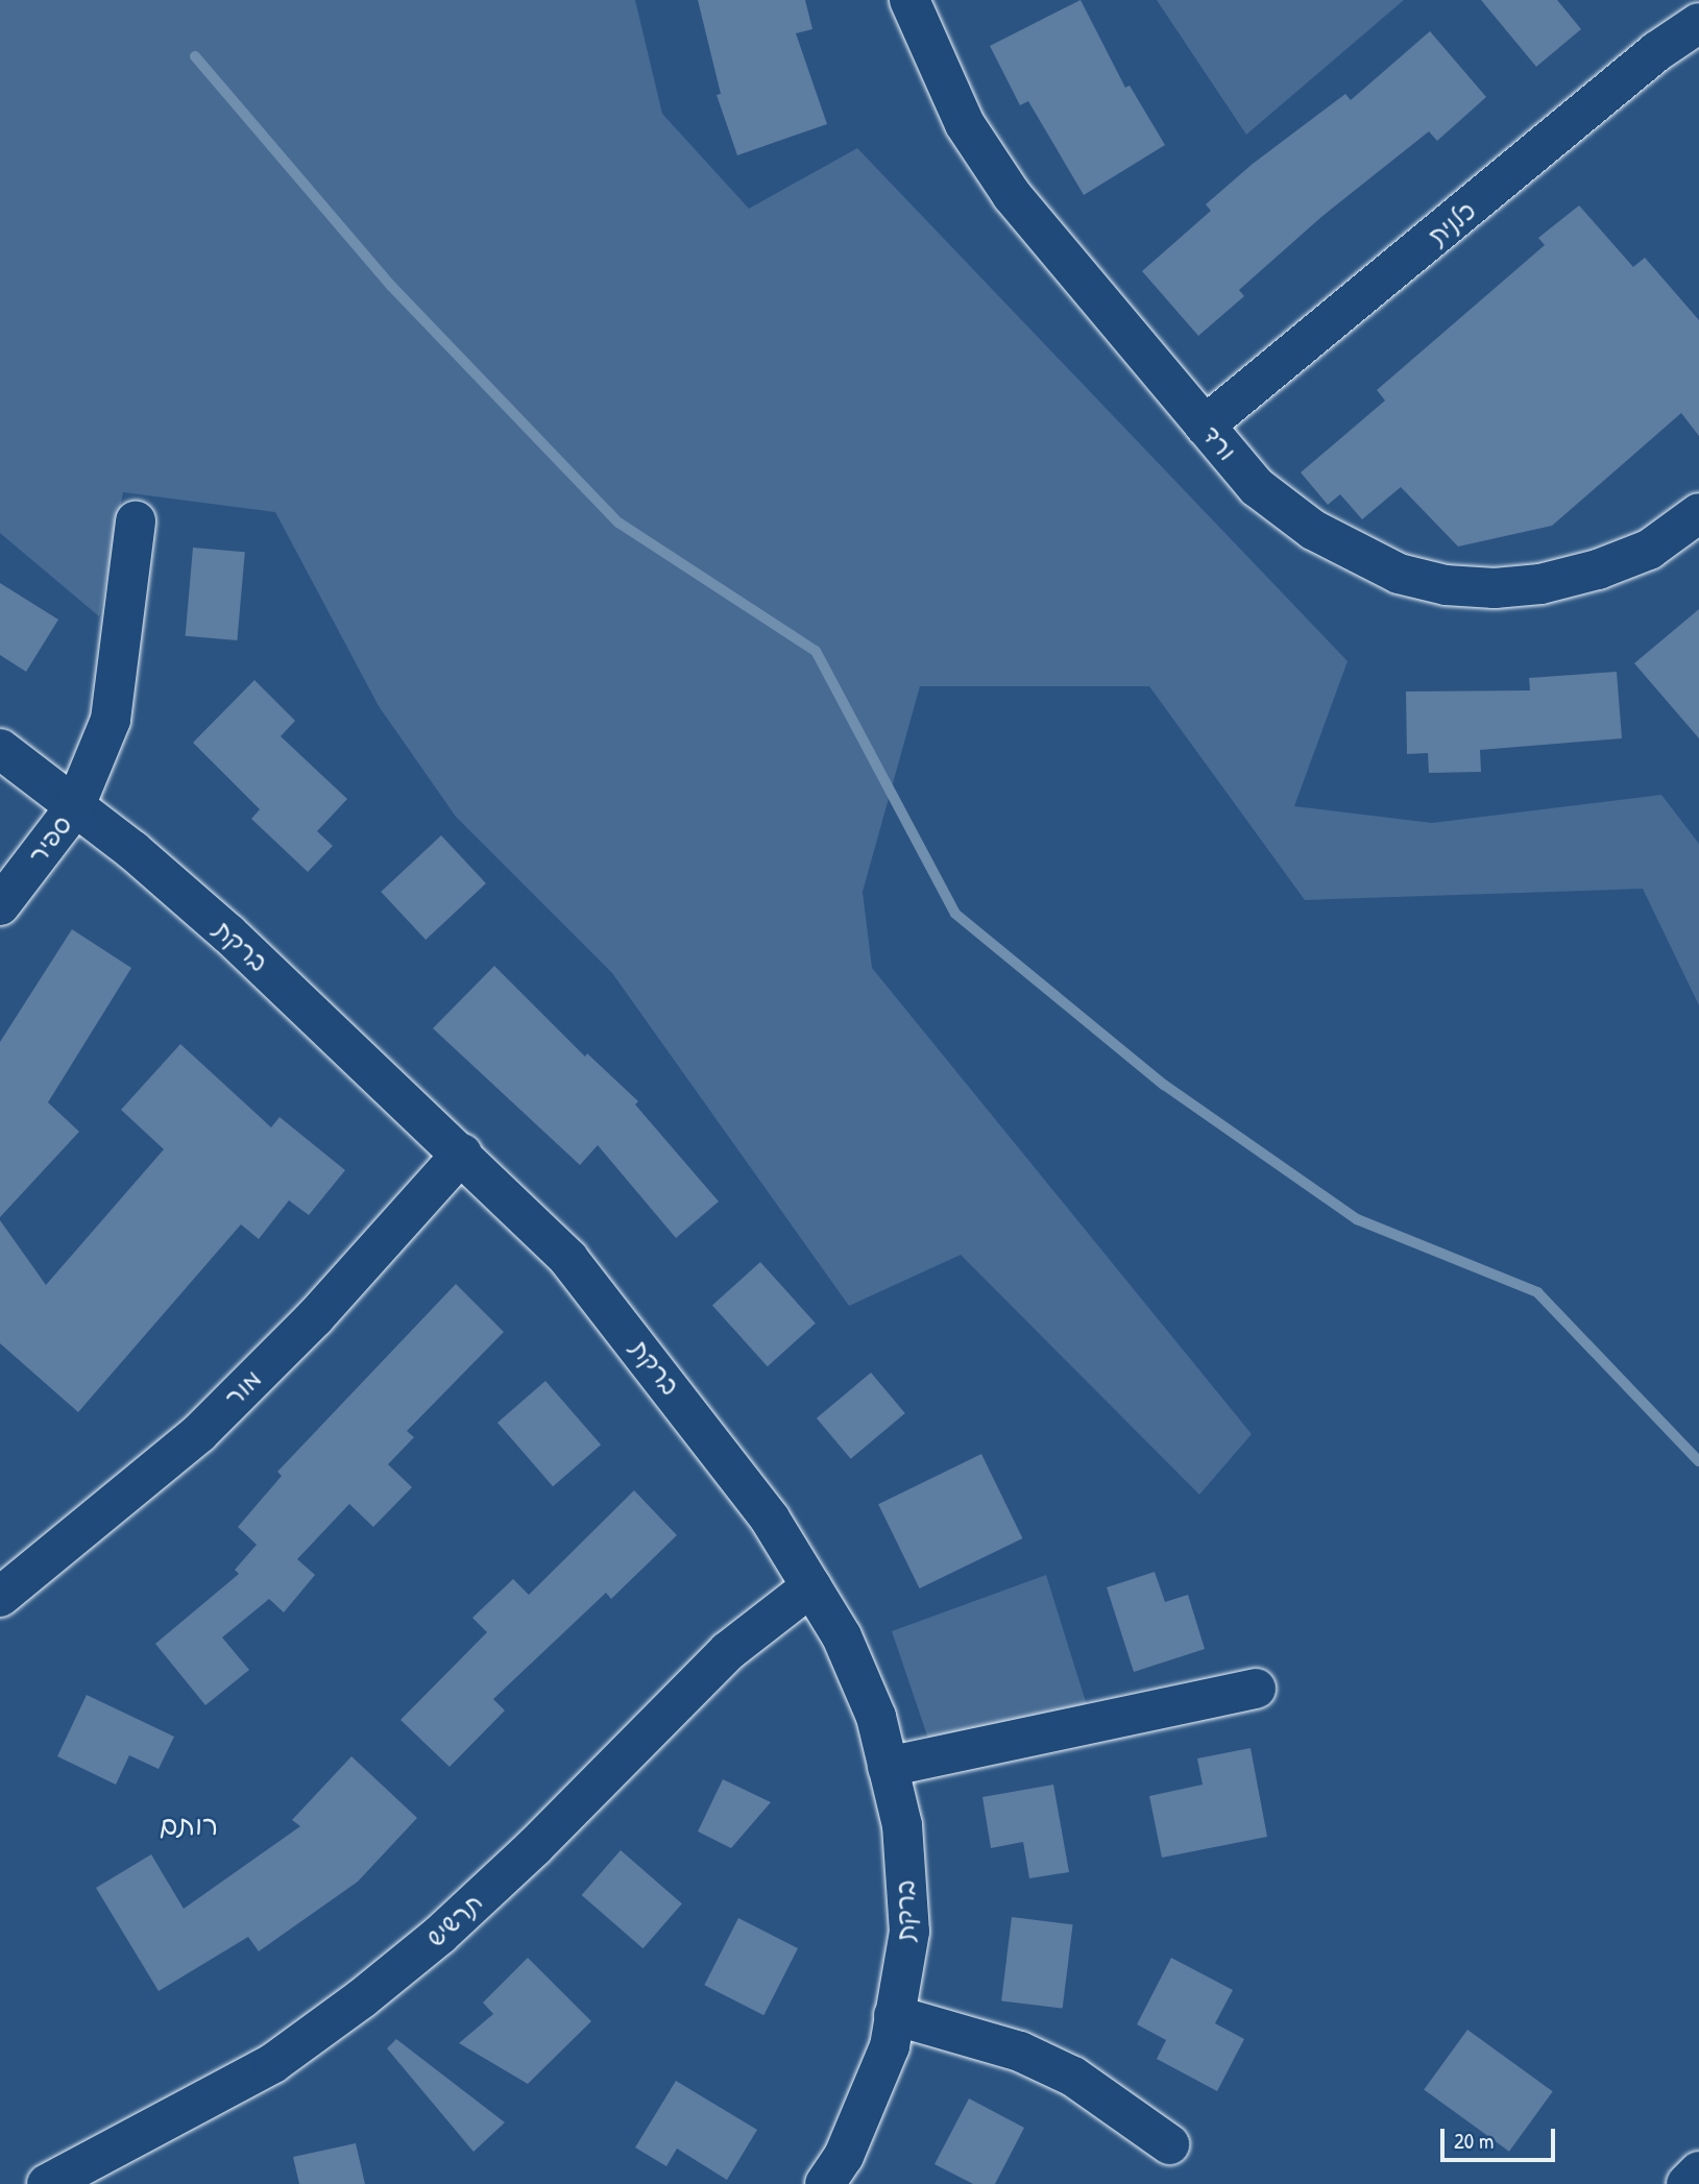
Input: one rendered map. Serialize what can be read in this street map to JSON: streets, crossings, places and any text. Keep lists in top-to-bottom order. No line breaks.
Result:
{"streets":{"street":["כלנית","ורד","ספיר","ברקת","מור","תרשיש"]},"crossings":[["כלנית","ורד"],["ספיר","ברקת"],["ברקת","מור"],["ברקת","תרשיש"]],"districts":["רותם"],"scale_bar":"20 m"}
